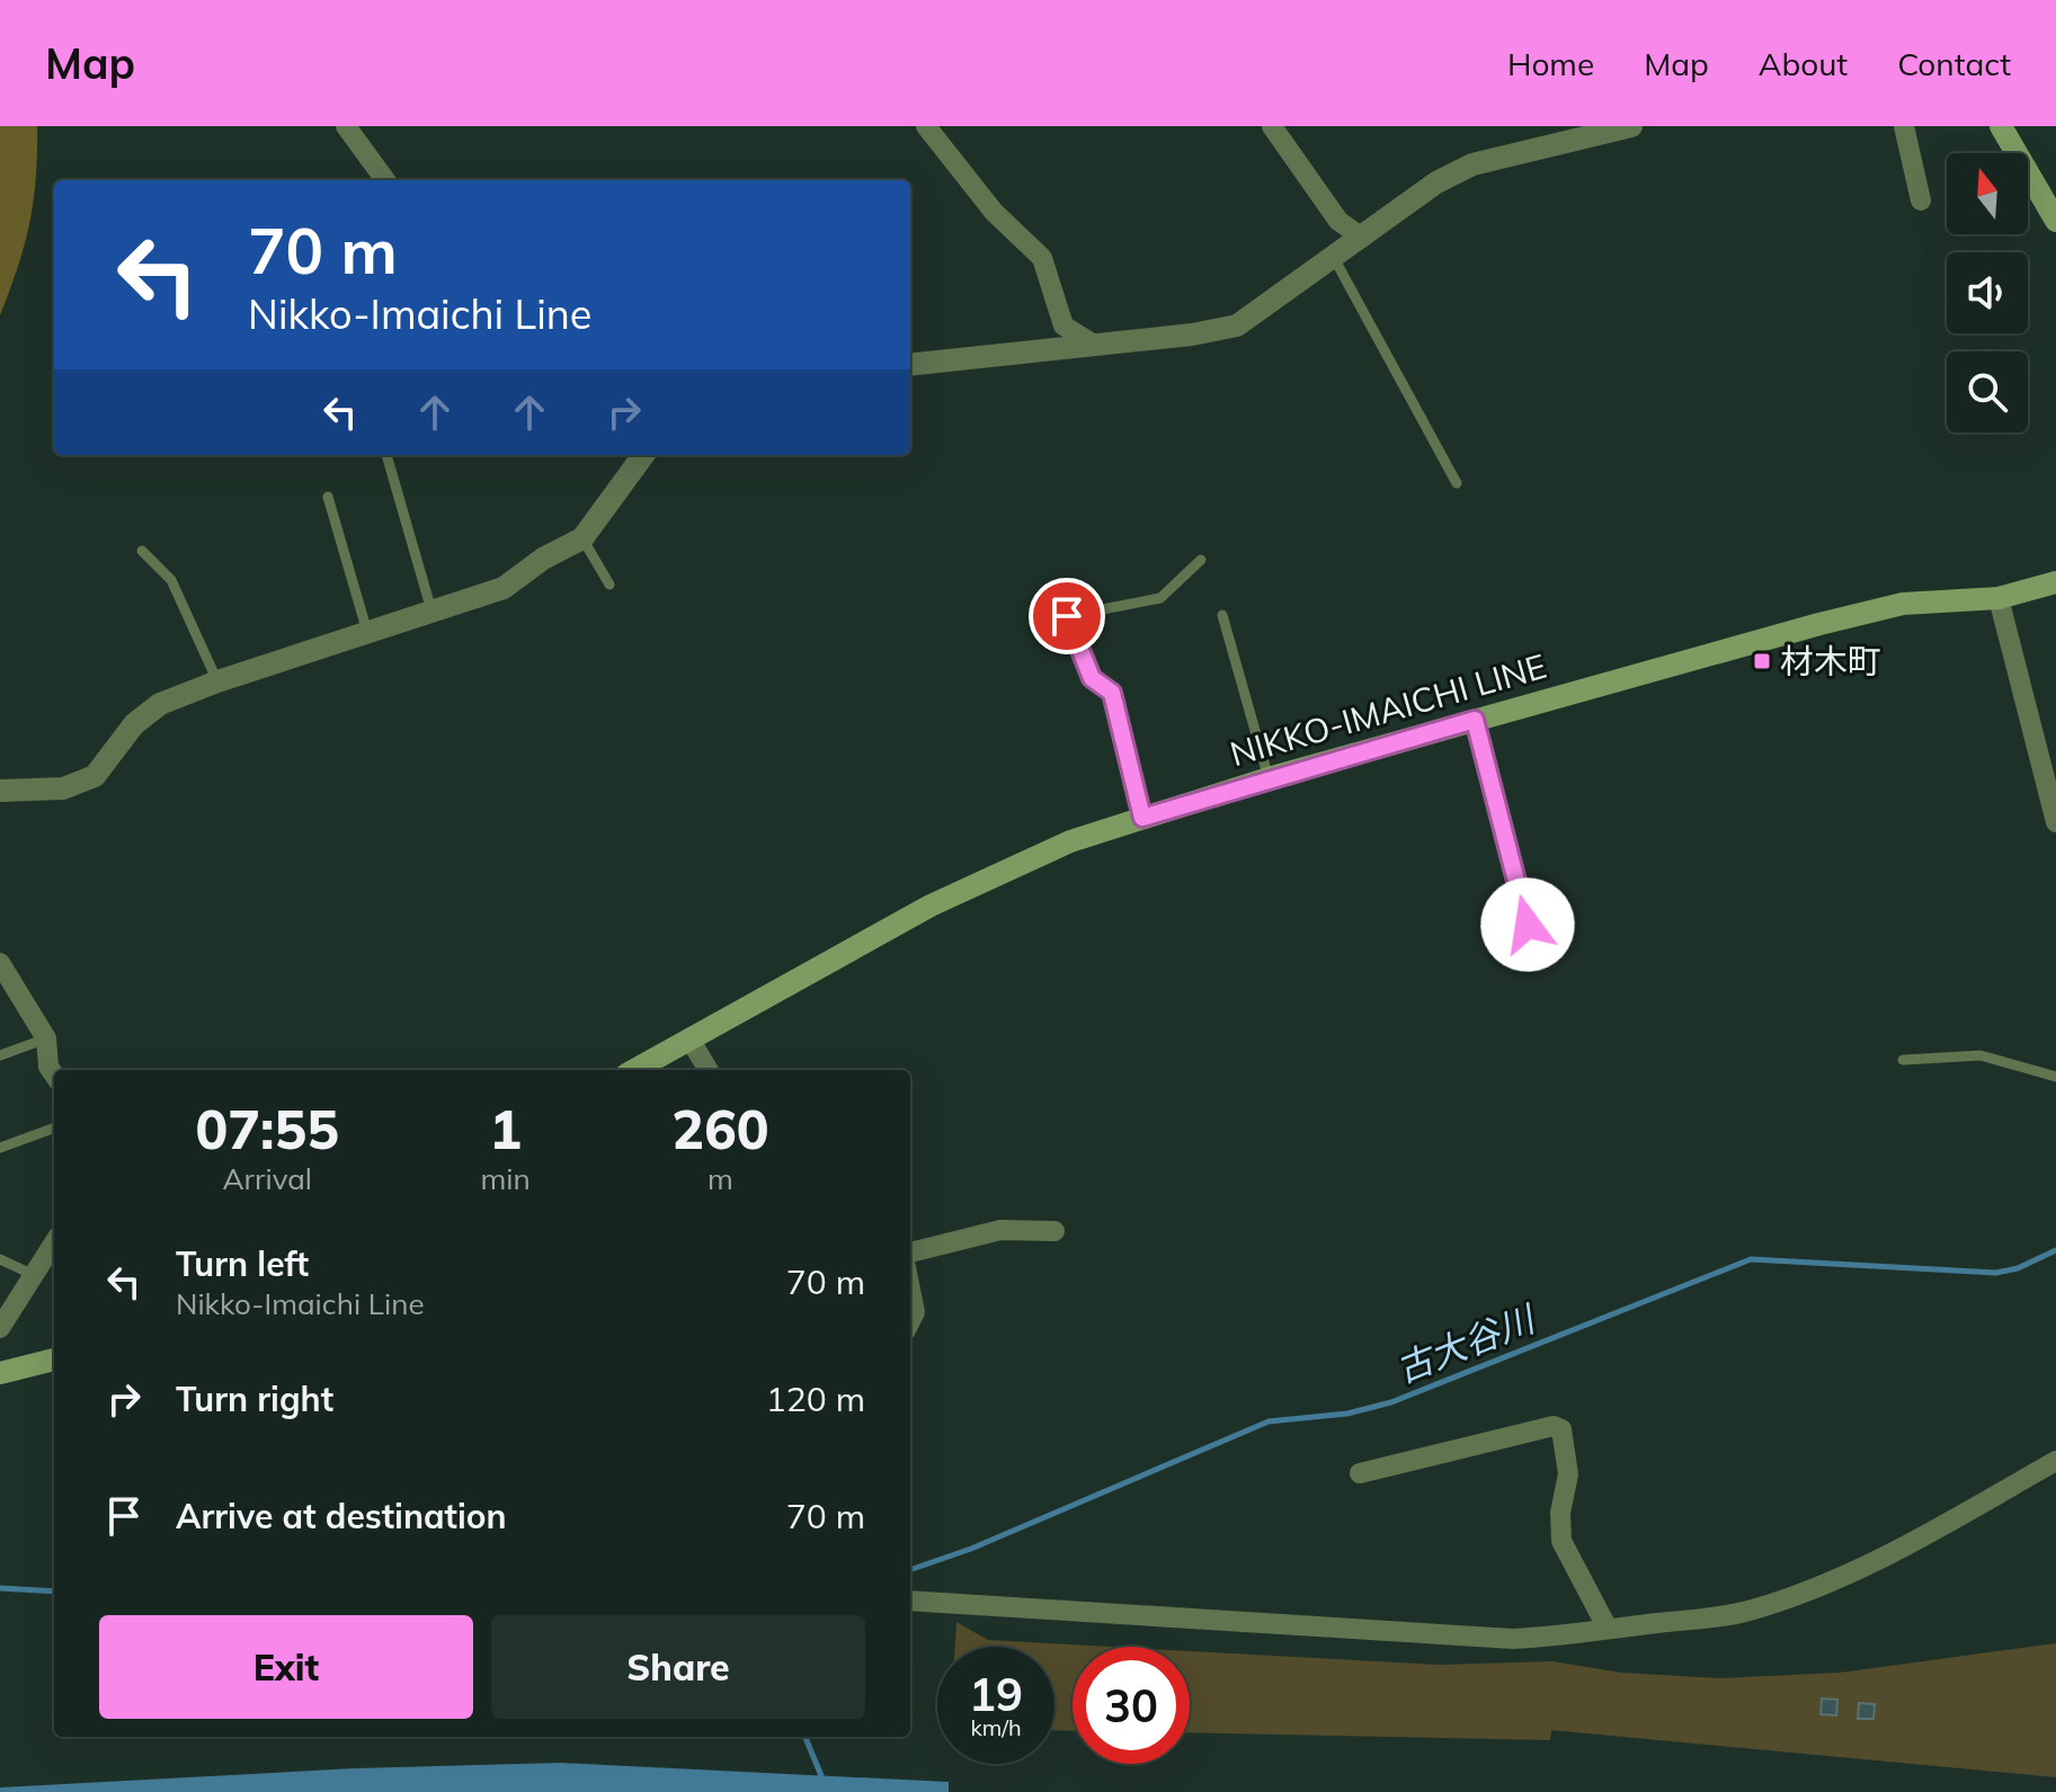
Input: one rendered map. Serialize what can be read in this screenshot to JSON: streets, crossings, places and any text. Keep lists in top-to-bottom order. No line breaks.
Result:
{"streets":{"main road":["NIKKO-IMAICHI LINE"]},"water":["古大谷川"],"places":{"transit":["材木町"]},"north":"top","page":{"header":"Map","nav":["Home","Map","About","Contact"],"turn":["70 m","Nikko-Imaichi Line"],"eta":["07:55","Arrival","1","min","260","m"],"list":[{"name":"Turn left","note":"Nikko-Imaichi Line","value":"70 m"},{"name":"Turn right","value":"120 m"},{"name":"Arrive at destination","value":"70 m"}],"buttons":["Exit","Share"],"speed":"19 km/h","limit":"30"}}
